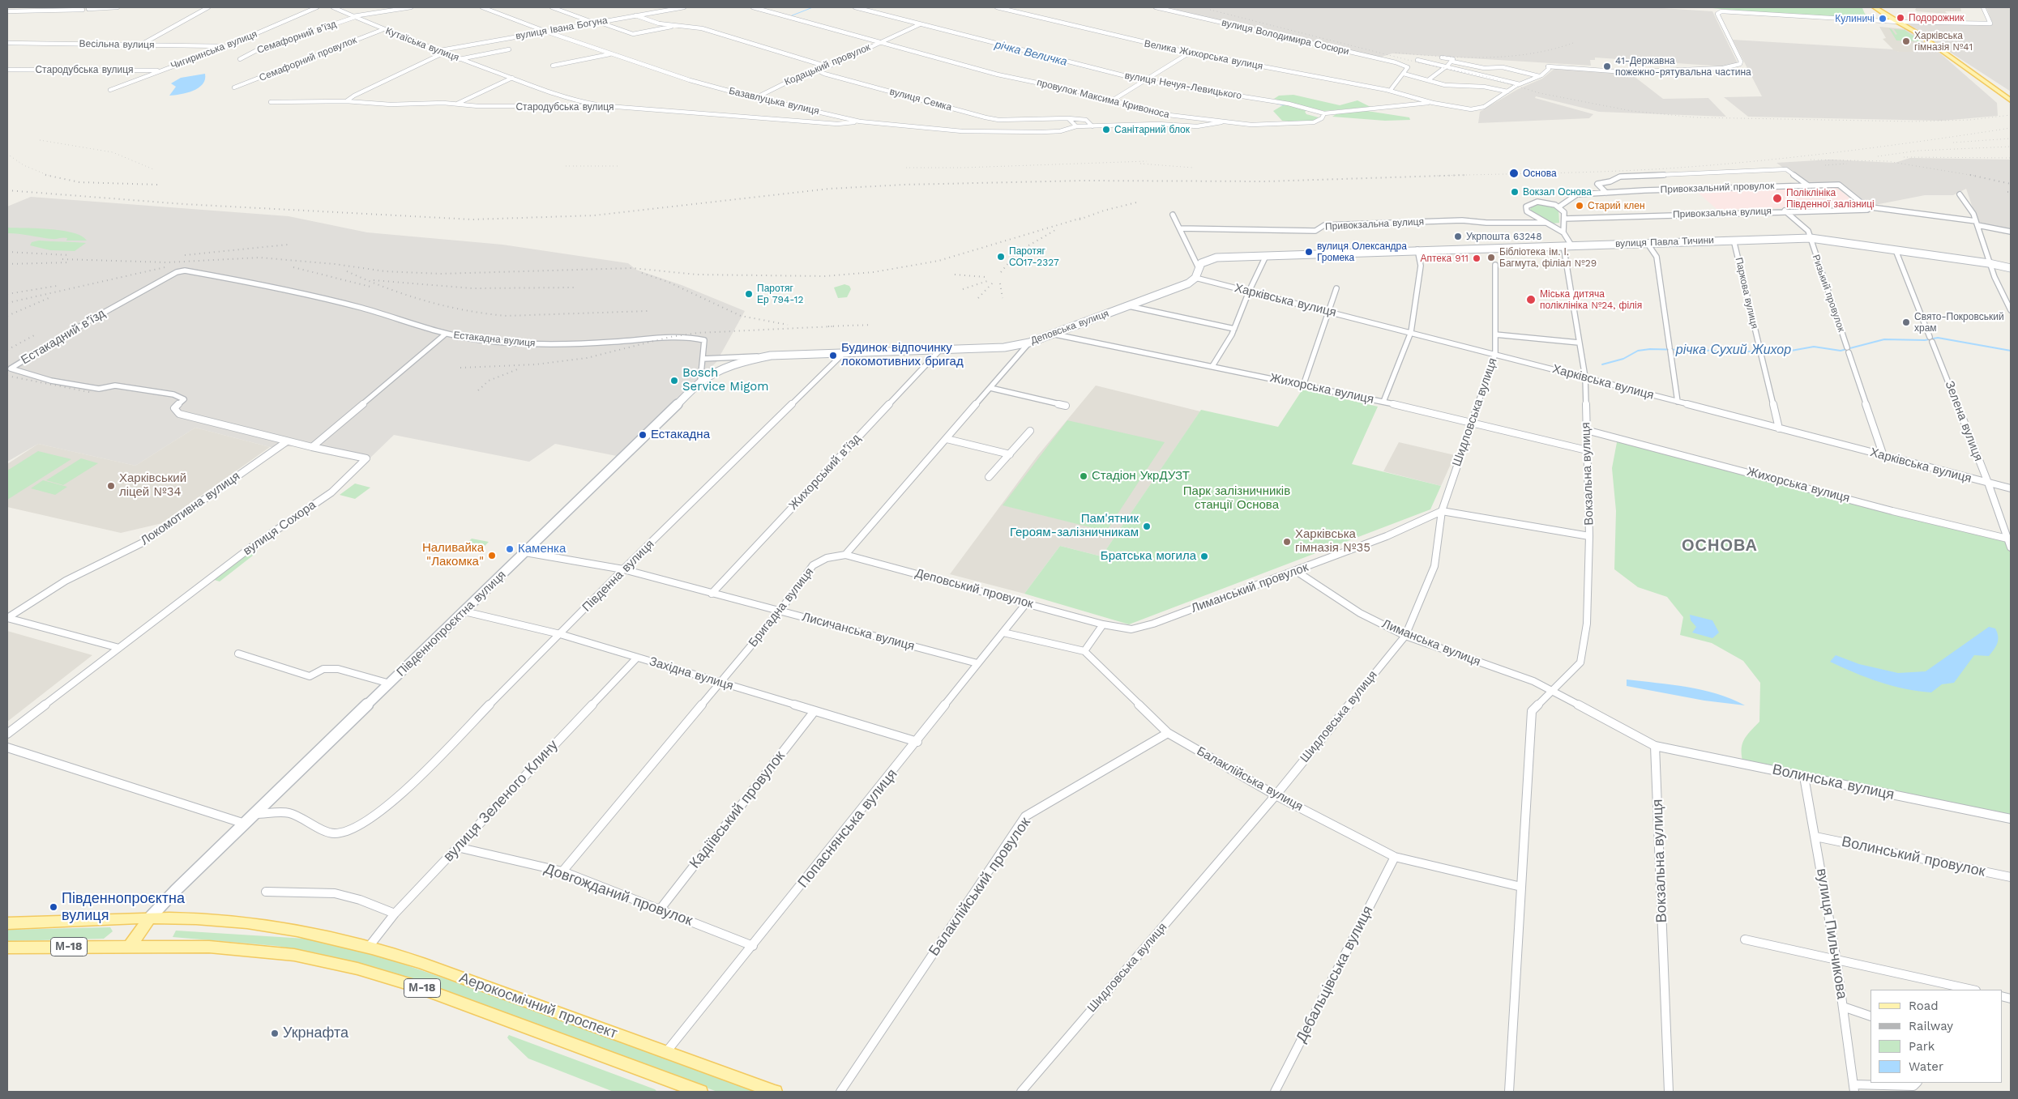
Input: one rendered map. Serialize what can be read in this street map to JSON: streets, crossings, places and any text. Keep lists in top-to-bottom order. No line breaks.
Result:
{"streets":{"main road":["вулиця Павла Тичини","Деповська вулиця","Південнопроєктна вулиця","М-18","Аерокосмічний проспект"],"street":["вулиця Івана Богуна","Семафорний в’їзд","вулиця Володимира Сосюри","Весільна вулиця","Кутаїська вулиця","Чигиринська вулиця","Велика Жихорська вулиця","Семафорний провулок","Кодацький провулок","Стародубська вулиця","вулиця Нечуя-Левицького","провулок Максима Кривоноса","вулиця Семка","Базавлуцька вулиця","Привокзальний провулок","Привокзальна вулиця","Паркова вулиця","Ризький провулок","Харківська вулиця","Естакадний в’їзд","Естакадна вулиця","Жихорська вулиця","Шидловська вулиця","Зелена вулиця","Жихорський в’їзд","Вокзальна вулиця","Локомотивна вулиця","вулиця Сохора","Південна вулиця","Лиманський провулок","Деповський провулок","Бригадна вулиця","Лисичанська вулиця","Лиманська вулиця","Західна вулиця","Балаклійська вулиця","Волинська вулиця","вулиця Зеленого Клину","Кадіївський провулок","Попаснянська вулиця","Волинський провулок","Балаклійський провулок","Довгожданий провулок","вулиця Пильчикова","Дебальцівська вулиця"]},"crossings":[["вулиця Івана Богуна","Кутаїська вулиця"],["вулиця Івана Богуна","вулиця Семка"],["вулиця Івана Богуна","Базавлуцька вулиця"],["Семафорний в’їзд","Кутаїська вулиця"],["Весільна вулиця","Чигиринська вулиця"],["Кутаїська вулиця","Семафорний провулок"],["Кутаїська вулиця","Стародубська вулиця"],["Чигиринська вулиця","Стародубська вулиця"],["Велика Жихорська вулиця","провулок Максима Кривоноса"],["Кодацький провулок","вулиця Нечуя-Левицького"],["Кодацький провулок","провулок Максима Кривоноса"],["Кодацький провулок","вулиця Семка"],["Кодацький провулок","Базавлуцька вулиця"],["Стародубська вулиця","Базавлуцька вулиця"],["вулиця Нечуя-Левицького","провулок Максима Кривоноса"],["Привокзальний провулок","Привокзальна вулиця"],["Привокзальна вулиця","Ризький провулок"],["вулиця Павла Тичини","Паркова вулиця"],["вулиця Павла Тичини","Ризький провулок"],["вулиця Павла Тичини","Зелена вулиця"],["вулиця Павла Тичини","Вокзальна вулиця"],["Ризький провулок","Харківська вулиця"],["Харківська вулиця","Деповська вулиця"],["Харківська вулиця","Шидловська вулиця"],["Харківська вулиця","Зелена вулиця"],["Харківська вулиця","Вокзальна вулиця"],["Деповська вулиця","Жихорська вулиця"],["Деповська вулиця","Жихорський в’їзд"],["Деповська вулиця","Південна вулиця"],["Деповська вулиця","Південнопроєктна вулиця"],["Естакадний в’їзд","Естакадна вулиця"],["Естакадний в’їзд","Локомотивна вулиця"],["Естакадний в’їзд","вулиця Сохора"],["Естакадна вулиця","Південнопроєктна вулиця"],["Жихорська вулиця","Шидловська вулиця"],["Жихорська вулиця","Зелена вулиця"],["Жихорська вулиця","Вокзальна вулиця"],["Шидловська вулиця","Лиманський провулок"],["Шидловська вулиця","Лиманська вулиця"],["Шидловська вулиця","Балаклійська вулиця"],["Жихорський в’їзд","Лисичанська вулиця"],["Вокзальна вулиця","Лиманська вулиця"],["Вокзальна вулиця","Балаклійська вулиця"],["Вокзальна вулиця","Волинська вулиця"],["Південна вулиця","Південнопроєктна вулиця"],["Південна вулиця","Лисичанська вулиця"],["Південна вулиця","Західна вулиця"],["Лиманський провулок","Деповський провулок"],["Лиманський провулок","Лиманська вулиця"],["Деповський провулок","Бригадна вулиця"],["Деповський провулок","Попаснянська вулиця"],["Бригадна вулиця","Лисичанська вулиця"],["Бригадна вулиця","Західна вулиця"],["Бригадна вулиця","Довгожданий провулок"],["Південнопроєктна вулиця","Лисичанська вулиця"],["Південнопроєктна вулиця","Західна вулиця"],["Південнопроєктна вулиця","Аерокосмічний проспект"],["Лисичанська вулиця","Попаснянська вулиця"],["Західна вулиця","вулиця Зеленого Клину"],["Західна вулиця","Кадіївський провулок"],["Західна вулиця","Попаснянська вулиця"],["Балаклійська вулиця","Балаклійський провулок"],["Балаклійська вулиця","Дебальцівська вулиця"],["Волинська вулиця","вулиця Пильчикова"],["вулиця Зеленого Клину","Довгожданий провулок"],["вулиця Зеленого Клину","Аерокосмічний проспект"],["Кадіївський провулок","Довгожданий провулок"],["Попаснянська вулиця","Довгожданий провулок"],["Попаснянська вулиця","Аерокосмічний проспект"],["Волинський провулок","вулиця Пильчикова"]],"districts":["ОСНОВА"],"water":["річка Величка","річка Сухий Жихор"],"parks":["Парк залізничників станції Основа"],"places":["Подорожник","Кулиничі","Харківська гімназія №41","41-Державна пожежно-рятувальна частина","Санітарний блок","Основа","Вокзал Основа","Поліклініка Південної залізниці","Старий клен","Укрпошта 63248","вулиця Олександра Громека","Паротяг СО17-2327","Бібліотека ім. І. Багмута, філіал №29","Аптека 911","Паротяг Ер 794-12","Міська дитяча поліклініка №24, філія","Свято-Покровський храм","Будинок відпочинку локомотивних бригад","Bosch Service Migom","Естакадна","Стадіон УкрДУЗТ","Харківський ліцей №34","Пам'ятник Героям-залізничникам","Харківська гімназія №35","Каменка","Наливайка \"Лакомка\"","Братська могила","Південнопроєктна вулиця","Укрнафта"],"legend":["Road","Railway","Park","Water"]}
